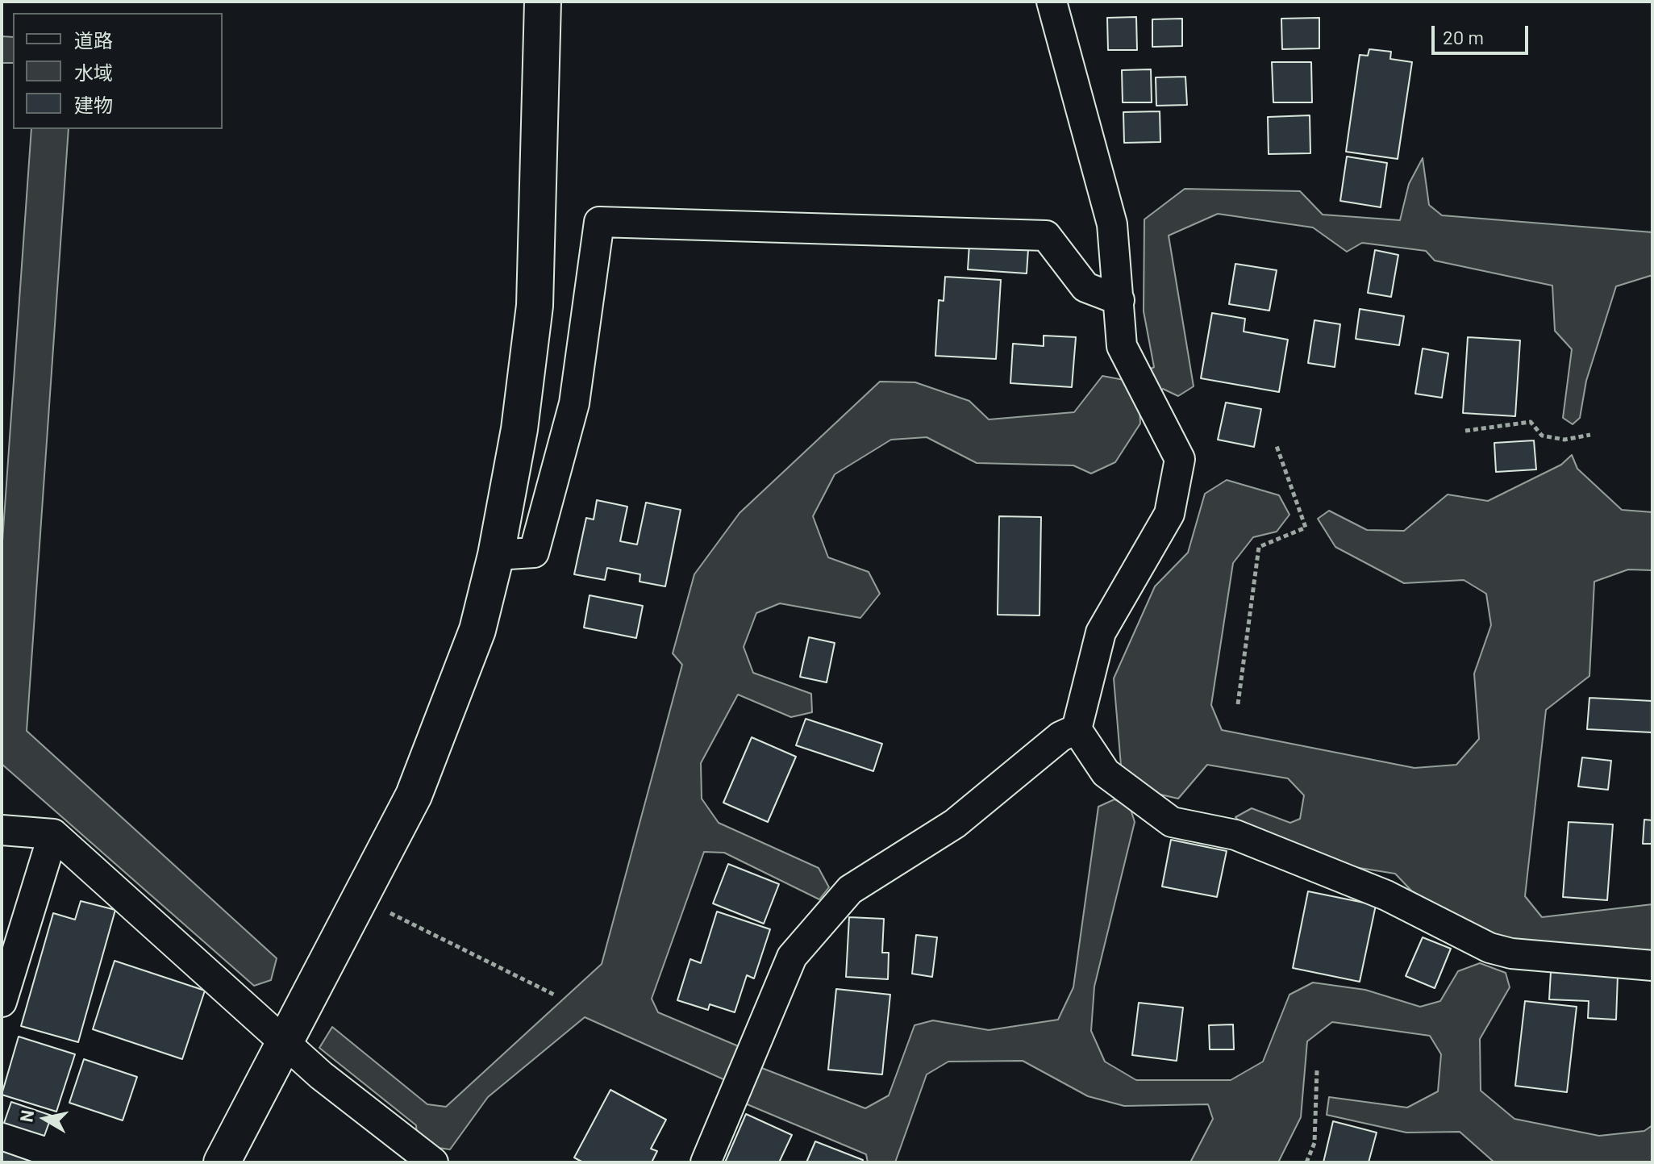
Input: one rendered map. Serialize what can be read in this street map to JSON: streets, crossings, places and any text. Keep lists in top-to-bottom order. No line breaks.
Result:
{"legend":["道路","水域","建物"],"scale_bar":"20 m","north":"left"}
